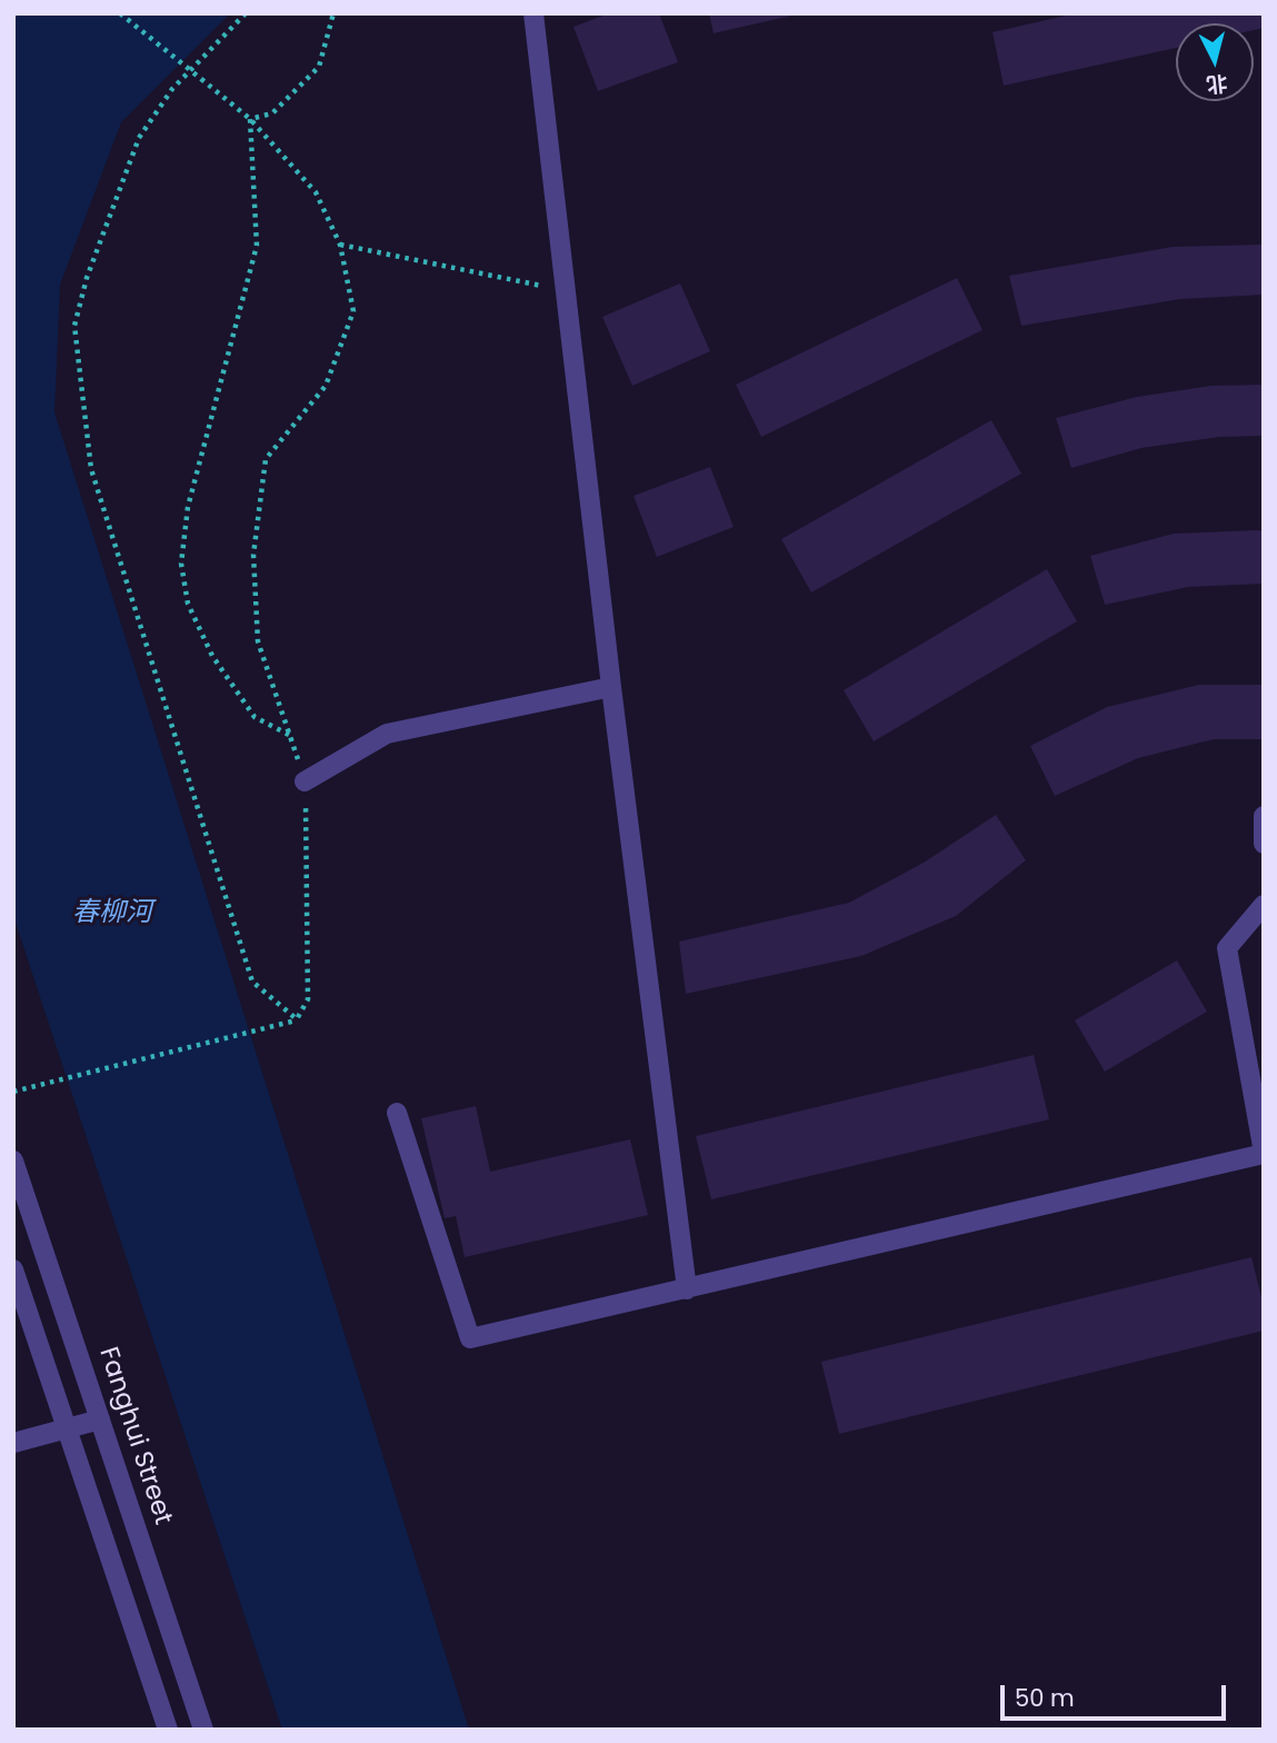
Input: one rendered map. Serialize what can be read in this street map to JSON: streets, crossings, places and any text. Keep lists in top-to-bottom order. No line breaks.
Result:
{"streets":{"street":["Fanghui Street"]},"water":["春柳河"],"scale_bar":"50 m","north":"bottom"}
